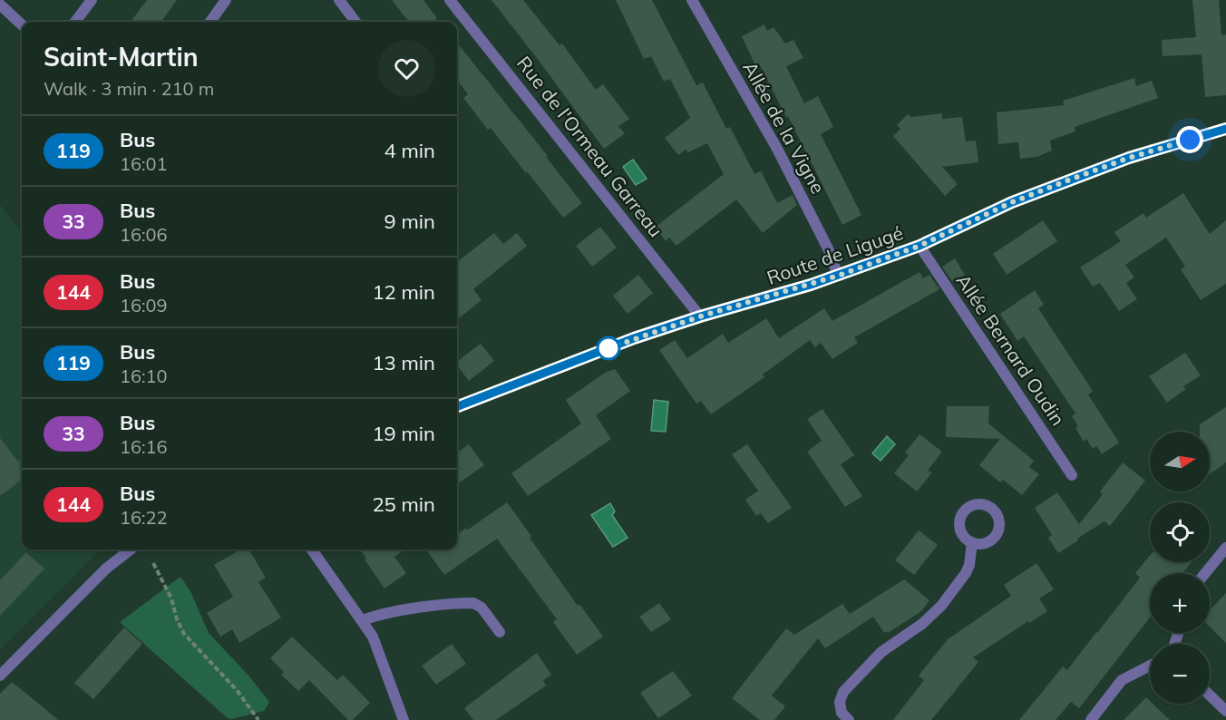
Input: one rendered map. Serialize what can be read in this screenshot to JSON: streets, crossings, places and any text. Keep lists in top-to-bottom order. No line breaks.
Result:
{"streets":{"street":["Allée de la Vigne","Rue de l'Ormeau Garreau","Route de Ligugé","Allée Bernard Oudin"]},"crossings":[["Allée de la Vigne","Route de Ligugé"],["Rue de l'Ormeau Garreau","Route de Ligugé"],["Route de Ligugé","Allée Bernard Oudin"]],"lines":["bus line 119"],"north":"right","page":{"heading":["Saint-Martin","Walk · 3 min · 210 m"],"list":[{"mark":"119","name":"Bus","note":"16:01","value":"4 min"},{"mark":"33","name":"Bus","note":"16:06","value":"9 min"},{"mark":"144","name":"Bus","note":"16:09","value":"12 min"},{"mark":"119","name":"Bus","note":"16:10","value":"13 min"},{"mark":"33","name":"Bus","note":"16:16","value":"19 min"},{"mark":"144","name":"Bus","note":"16:22","value":"25 min"}],"map_buttons":["+","−"]}}
